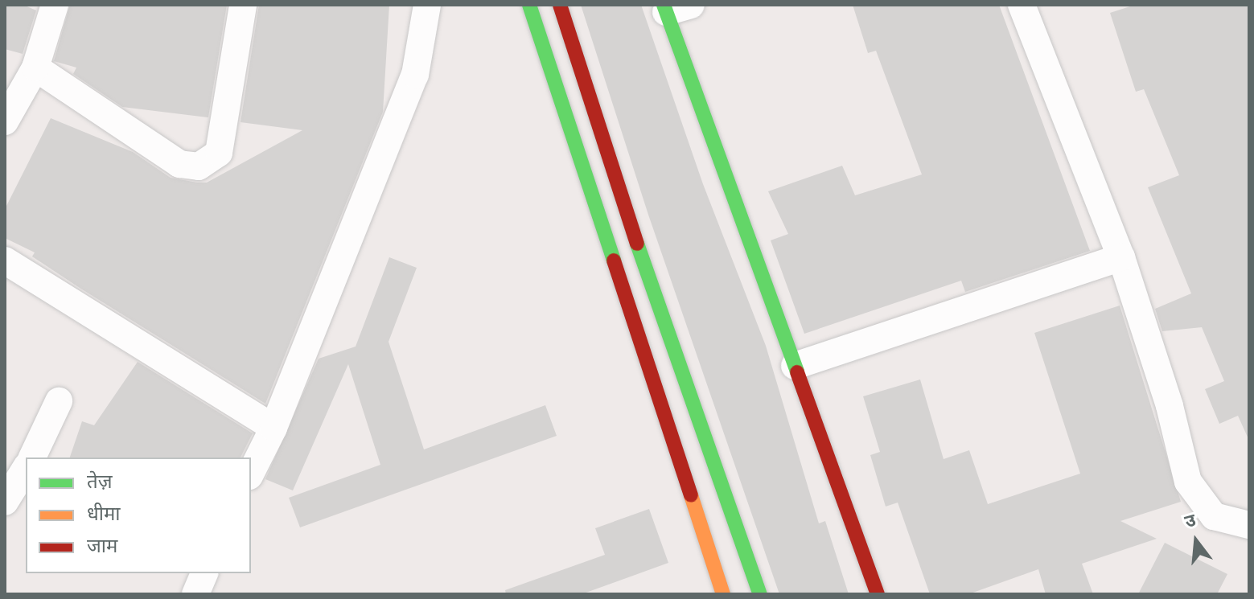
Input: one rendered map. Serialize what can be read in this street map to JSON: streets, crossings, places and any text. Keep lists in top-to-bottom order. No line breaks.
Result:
{"legend":["तेज़","धीमा","जाम"],"north":"top"}
